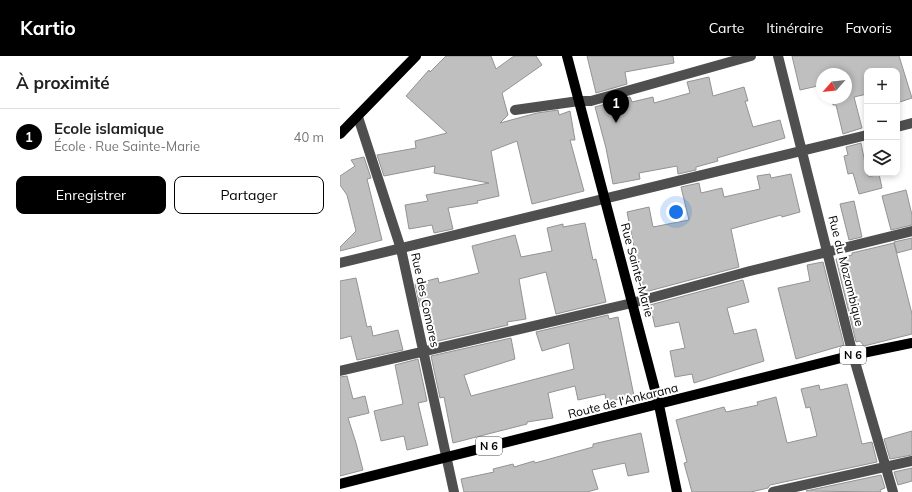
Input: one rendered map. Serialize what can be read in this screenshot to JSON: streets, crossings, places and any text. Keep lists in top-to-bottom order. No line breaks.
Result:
{"streets":{"main road":["Rue Sainte-Marie","N 6","Route de l'Ankarana"],"street":["Rue du Mozambique","Rue des Comores"]},"crossings":[["Rue Sainte-Marie","Route de l'Ankarana"],["Rue du Mozambique","Route de l'Ankarana"],["Rue des Comores","Route de l'Ankarana"]],"north":"bottom left","page":{"header":"Kartio","nav":["Carte","Itinéraire","Favoris"],"heading":"À proximité","map_buttons":["+","−"],"pins":"1","list":[{"mark":"1","name":"Ecole islamique","note":"École · Rue Sainte-Marie","value":"40 m"}],"buttons":["Enregistrer","Partager"]}}
